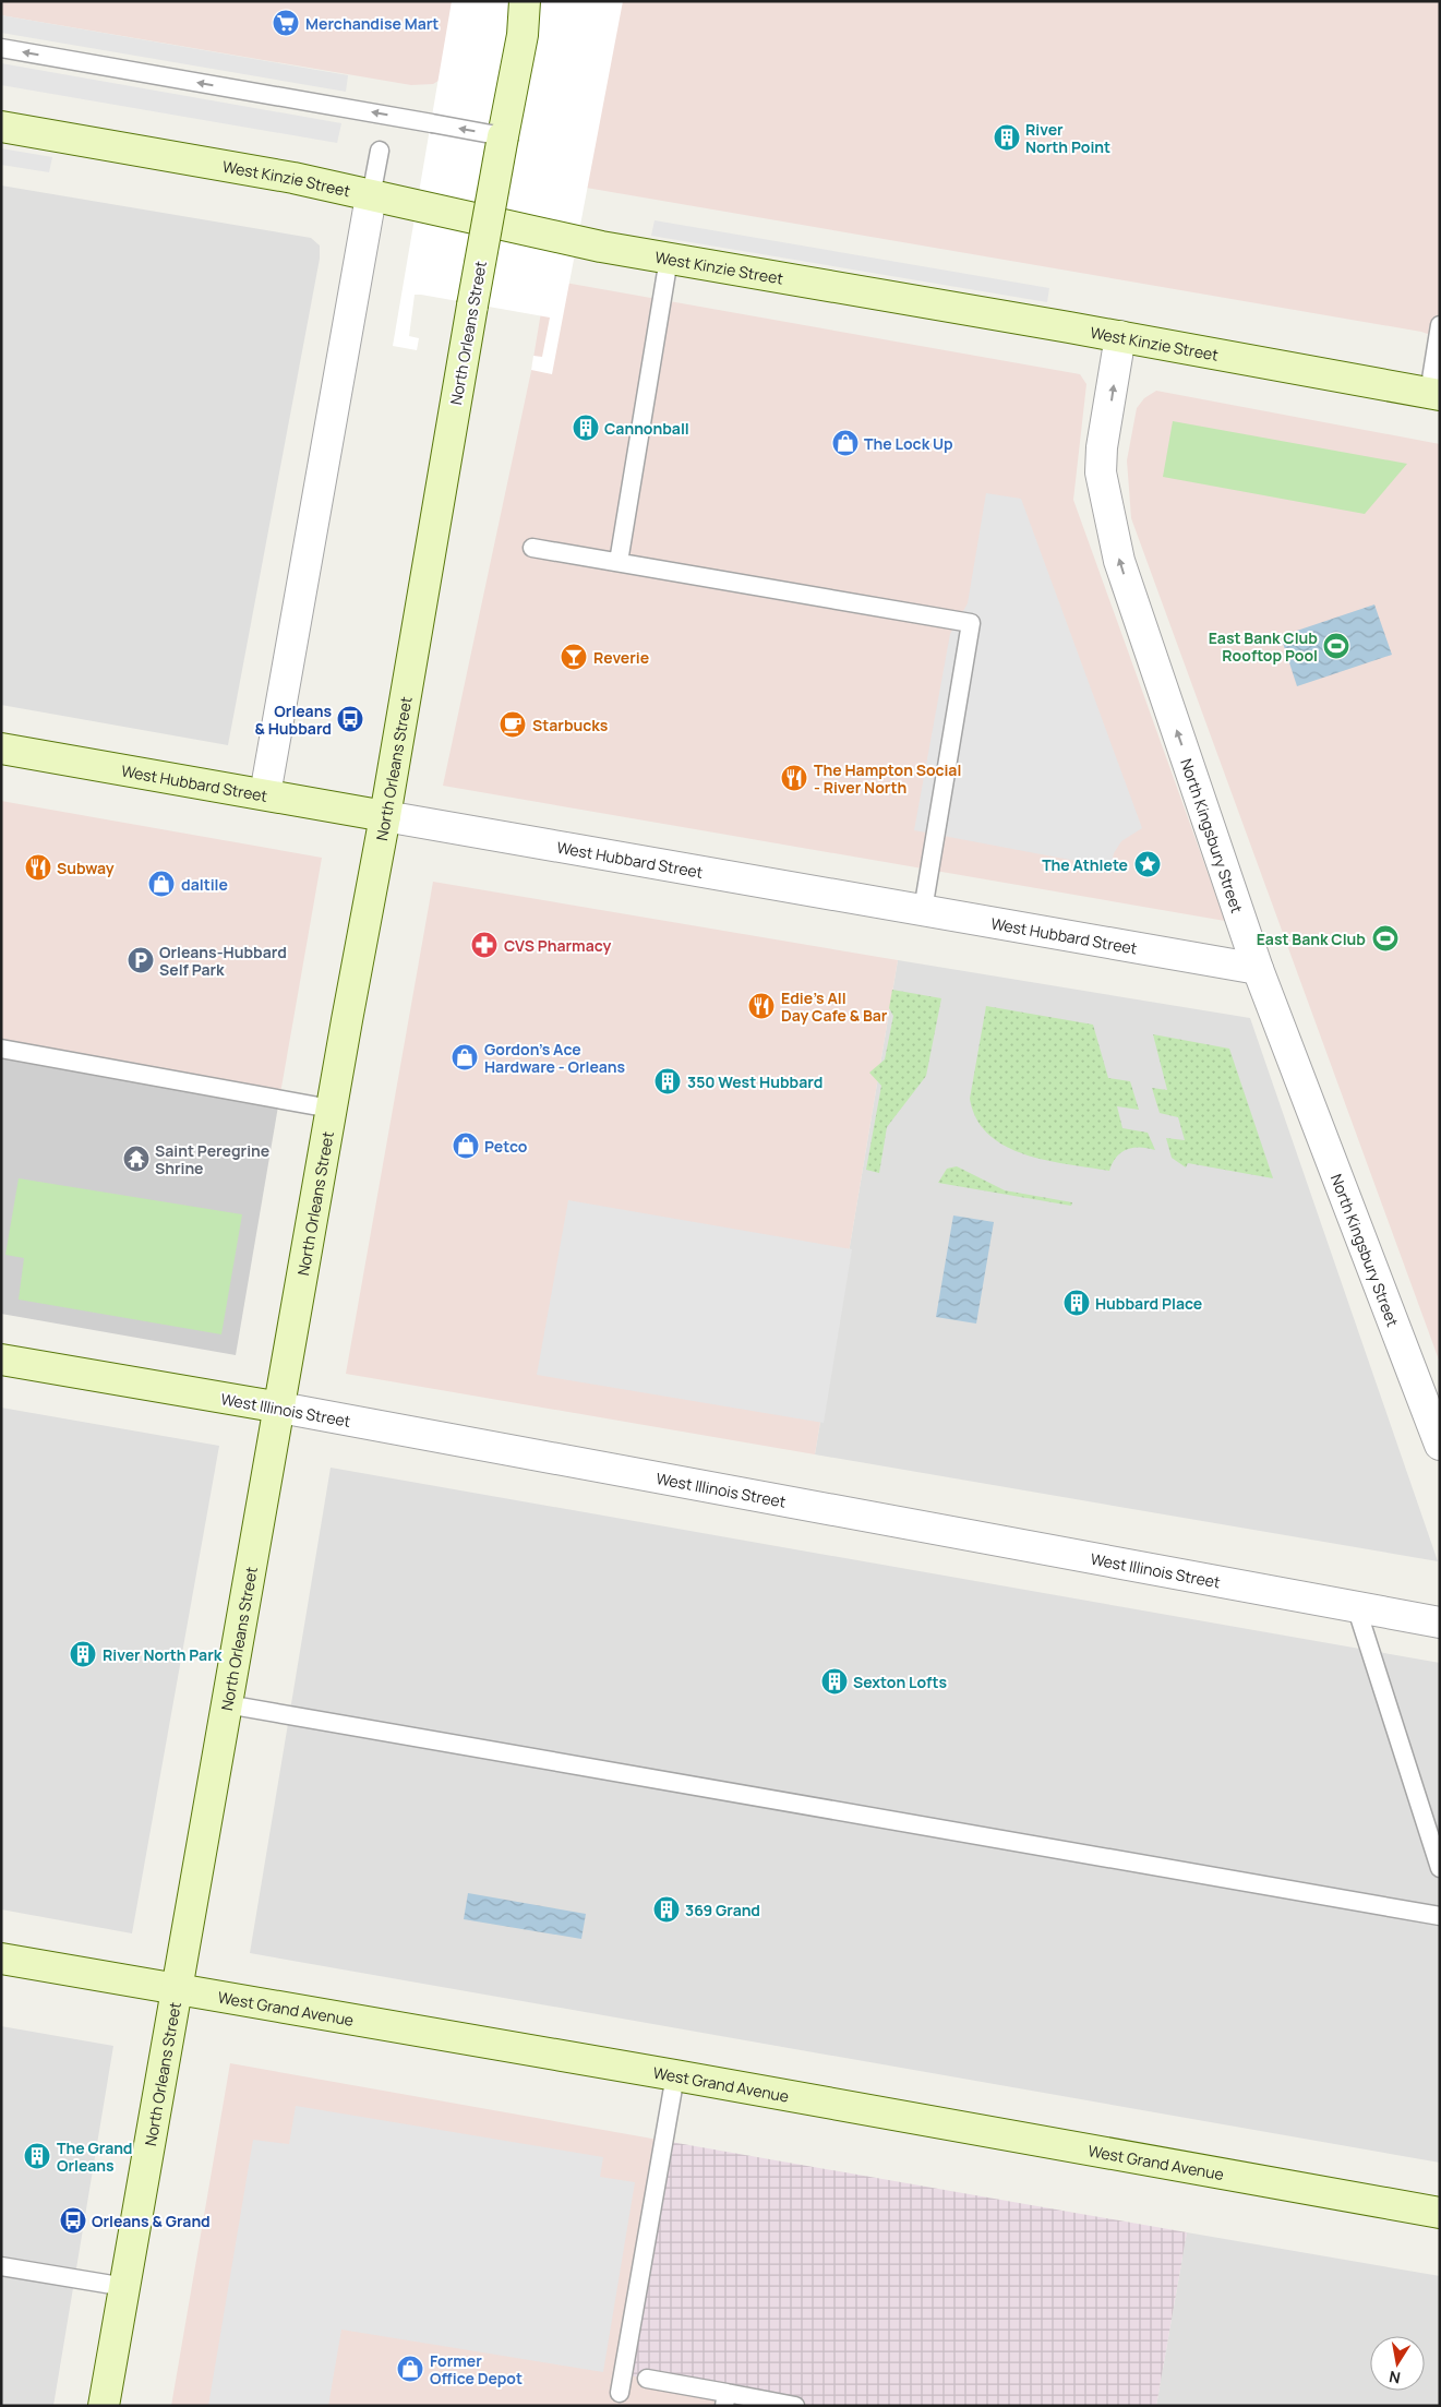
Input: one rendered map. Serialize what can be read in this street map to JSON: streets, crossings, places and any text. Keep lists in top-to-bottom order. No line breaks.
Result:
{"streets":{"main road":["West Kinzie Street","North Orleans Street","West Hubbard Street","West Illinois Street","West Grand Avenue"],"street":["North Kingsbury Street"]},"crossings":[["West Kinzie Street","North Kingsbury Street"],["North Orleans Street","West Hubbard Street"],["North Orleans Street","West Illinois Street"],["North Orleans Street","West Grand Avenue"],["West Hubbard Street","North Kingsbury Street"]],"one_way":["North Kingsbury Street"],"places":{"supermarket":["Merchandise Mart"],"building":["River North Point","Cannonball","350 West Hubbard","Hubbard Place","River North Park","Sexton Lofts","369 Grand","The Grand Orleans"],"shop":["The Lock Up","daltile","Gordon's Ace Hardware - Orleans","Petco","Former Office Depot"],"sports":["East Bank Club Rooftop Pool","East Bank Club"],"bar":["Reverie"],"bus stop":["Orleans & Hubbard","Orleans & Grand"],"cafe":["Starbucks"],"restaurant":["The Hampton Social - River North","Subway","Edie's All Day Cafe & Bar"],"place":["The Athlete"],"pharmacy":["CVS Pharmacy"],"parking":["Orleans-Hubbard Self Park"],"temple":["Saint Peregrine Shrine"]},"north":"bottom"}
